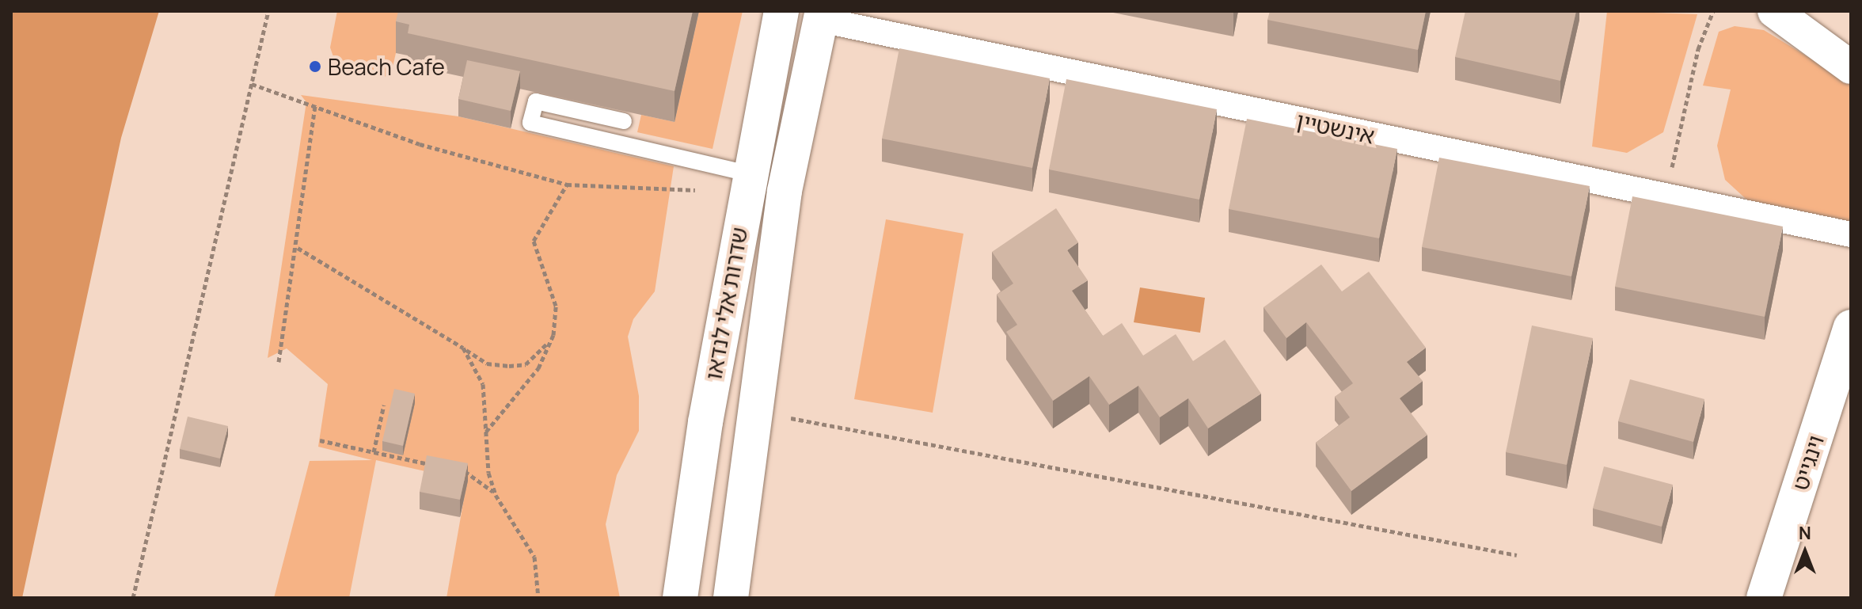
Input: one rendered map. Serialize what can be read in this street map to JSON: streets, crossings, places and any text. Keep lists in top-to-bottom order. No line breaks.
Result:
{"streets":{"street":["אינשטיין","שדרות אלי לנדאו","וינגייט"]},"crossings":[["אינשטיין","שדרות אלי לנדאו"]],"places":["Beach Cafe"],"north":"top"}
